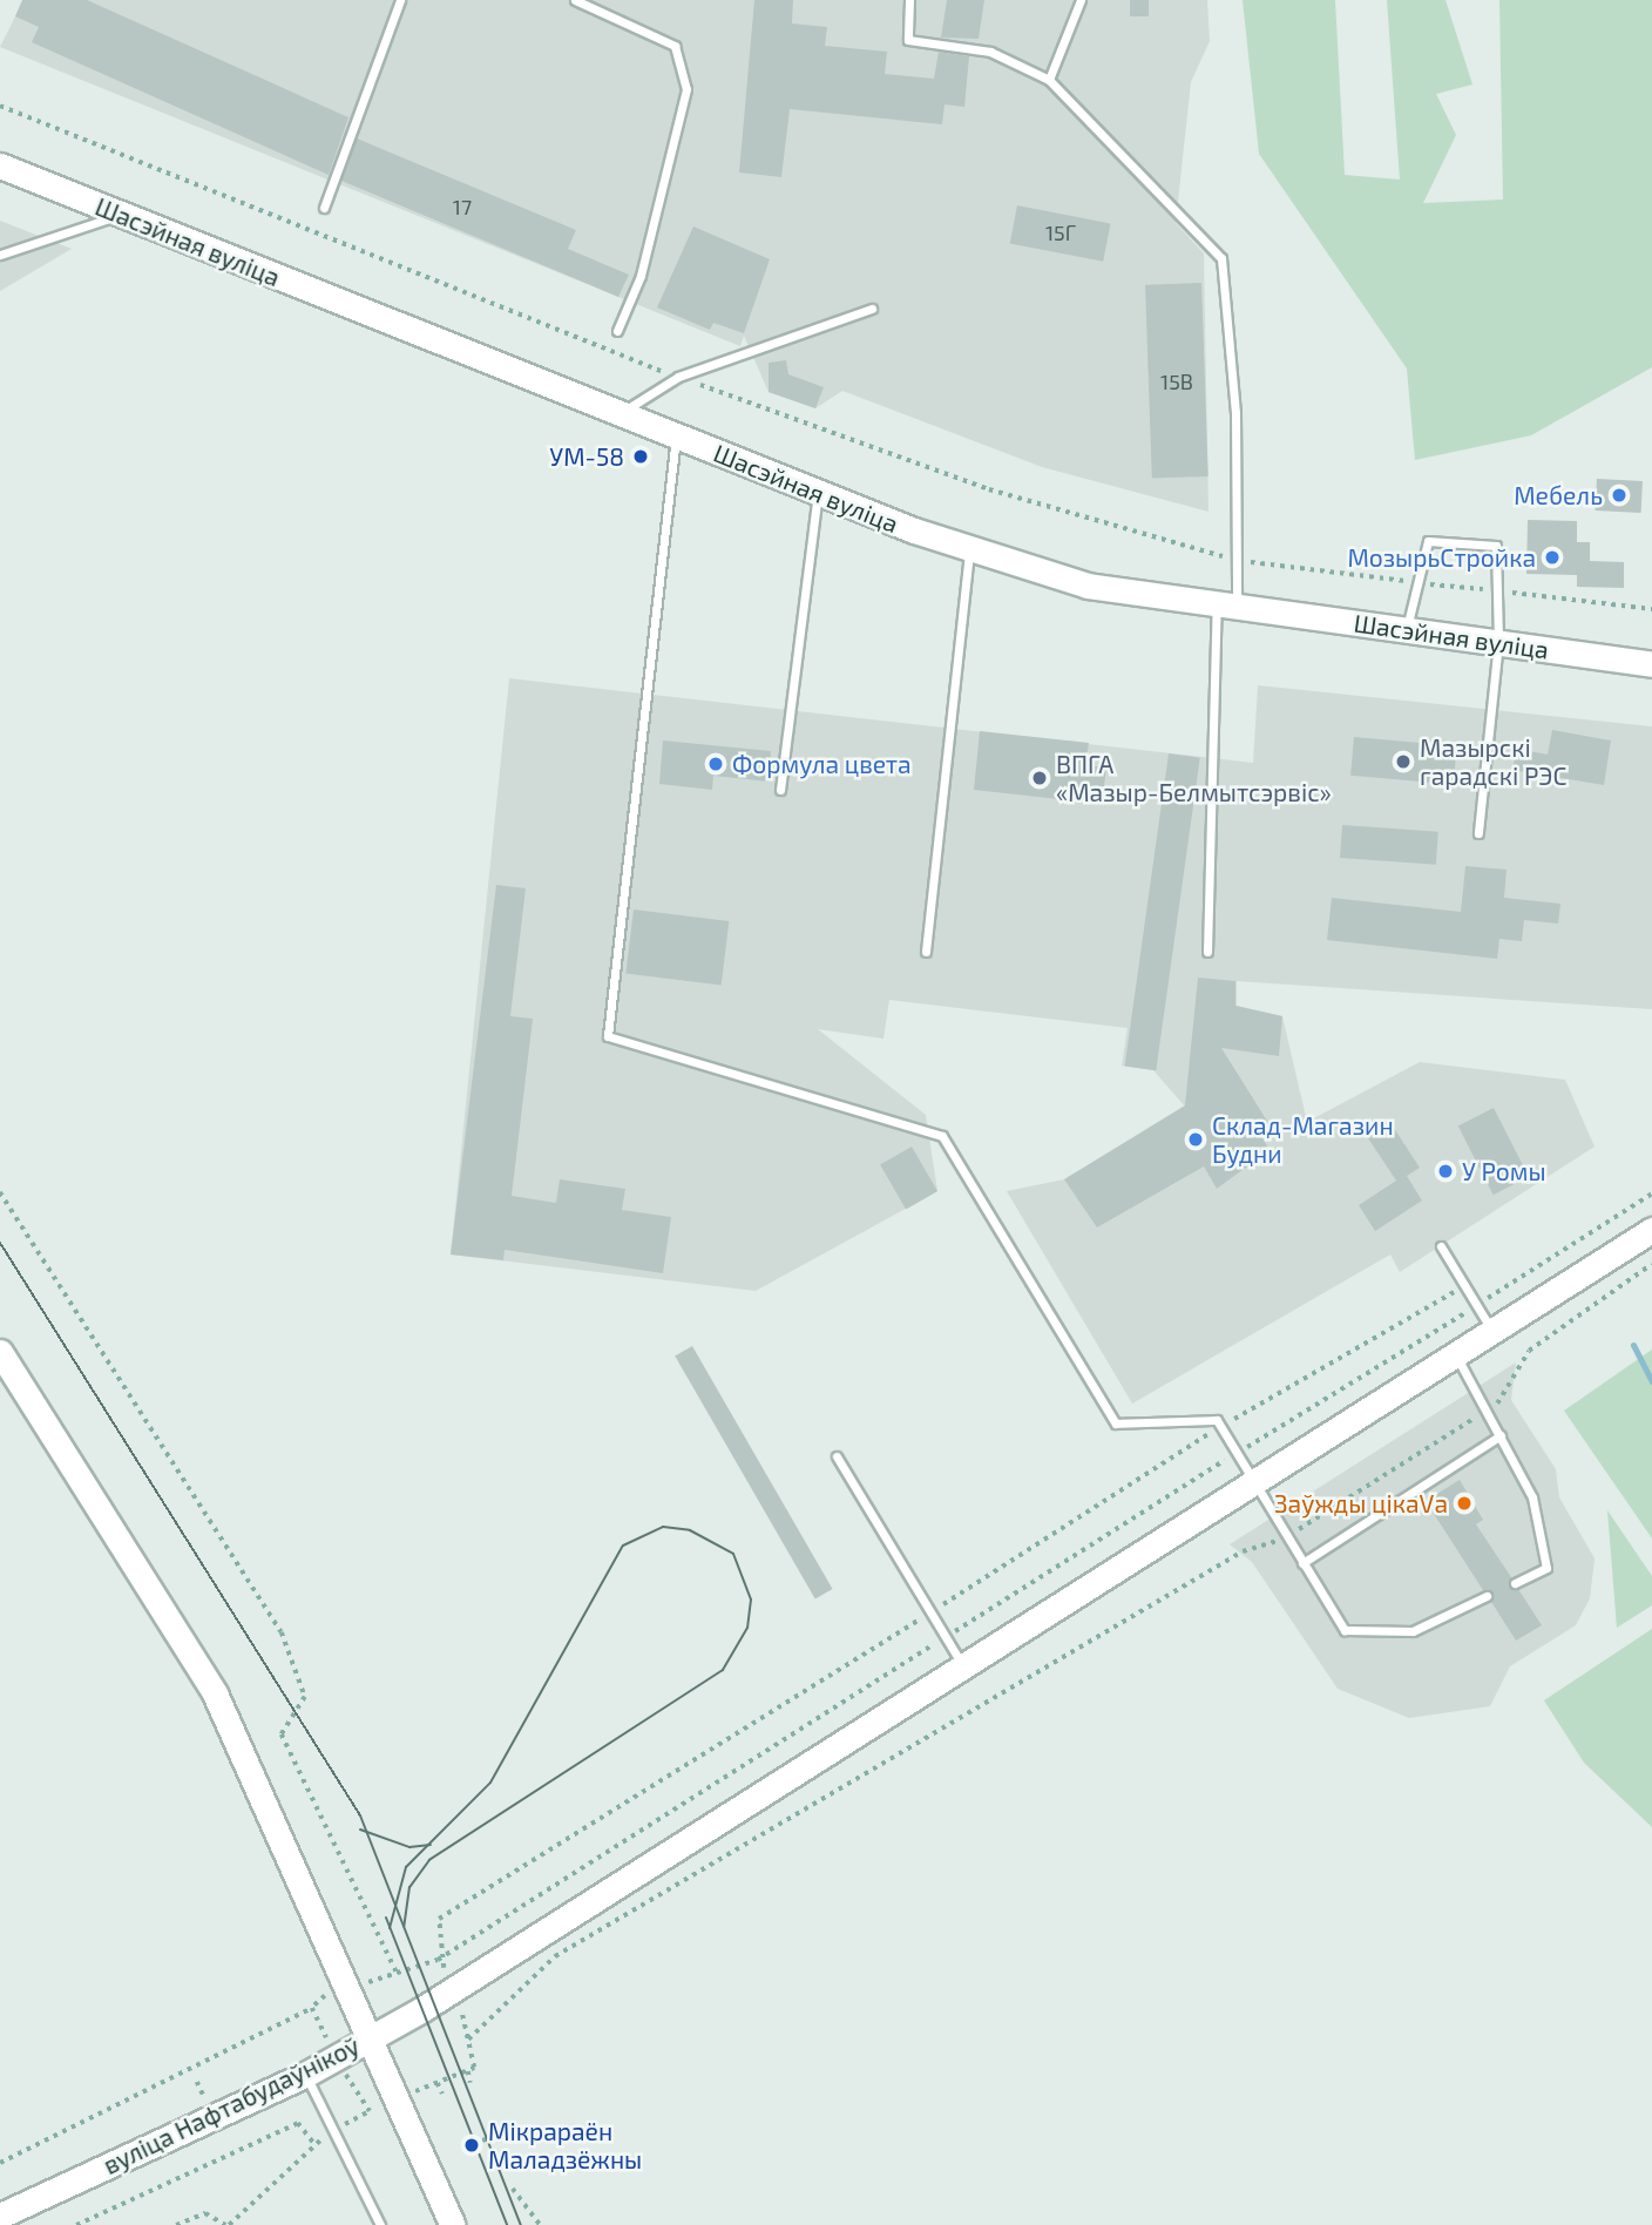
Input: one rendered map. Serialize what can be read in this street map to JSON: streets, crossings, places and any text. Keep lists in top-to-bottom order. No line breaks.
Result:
{"streets":{"main road":["Шасэйная вуліца","вуліца Нафтабудаўнікоў"]},"places":["УМ-58","Мебель","МозырьСтройка","Мазырскі гарадскі РЭС","Формула цвета","ВПГА «Мазыр-Белмытсэрвіс»","Склад-Магазин Будни","У Ромы","Заўжды цікаVа","Мікрараён Маладзёжны"],"house_numbers":["17","15Г","15В"]}
